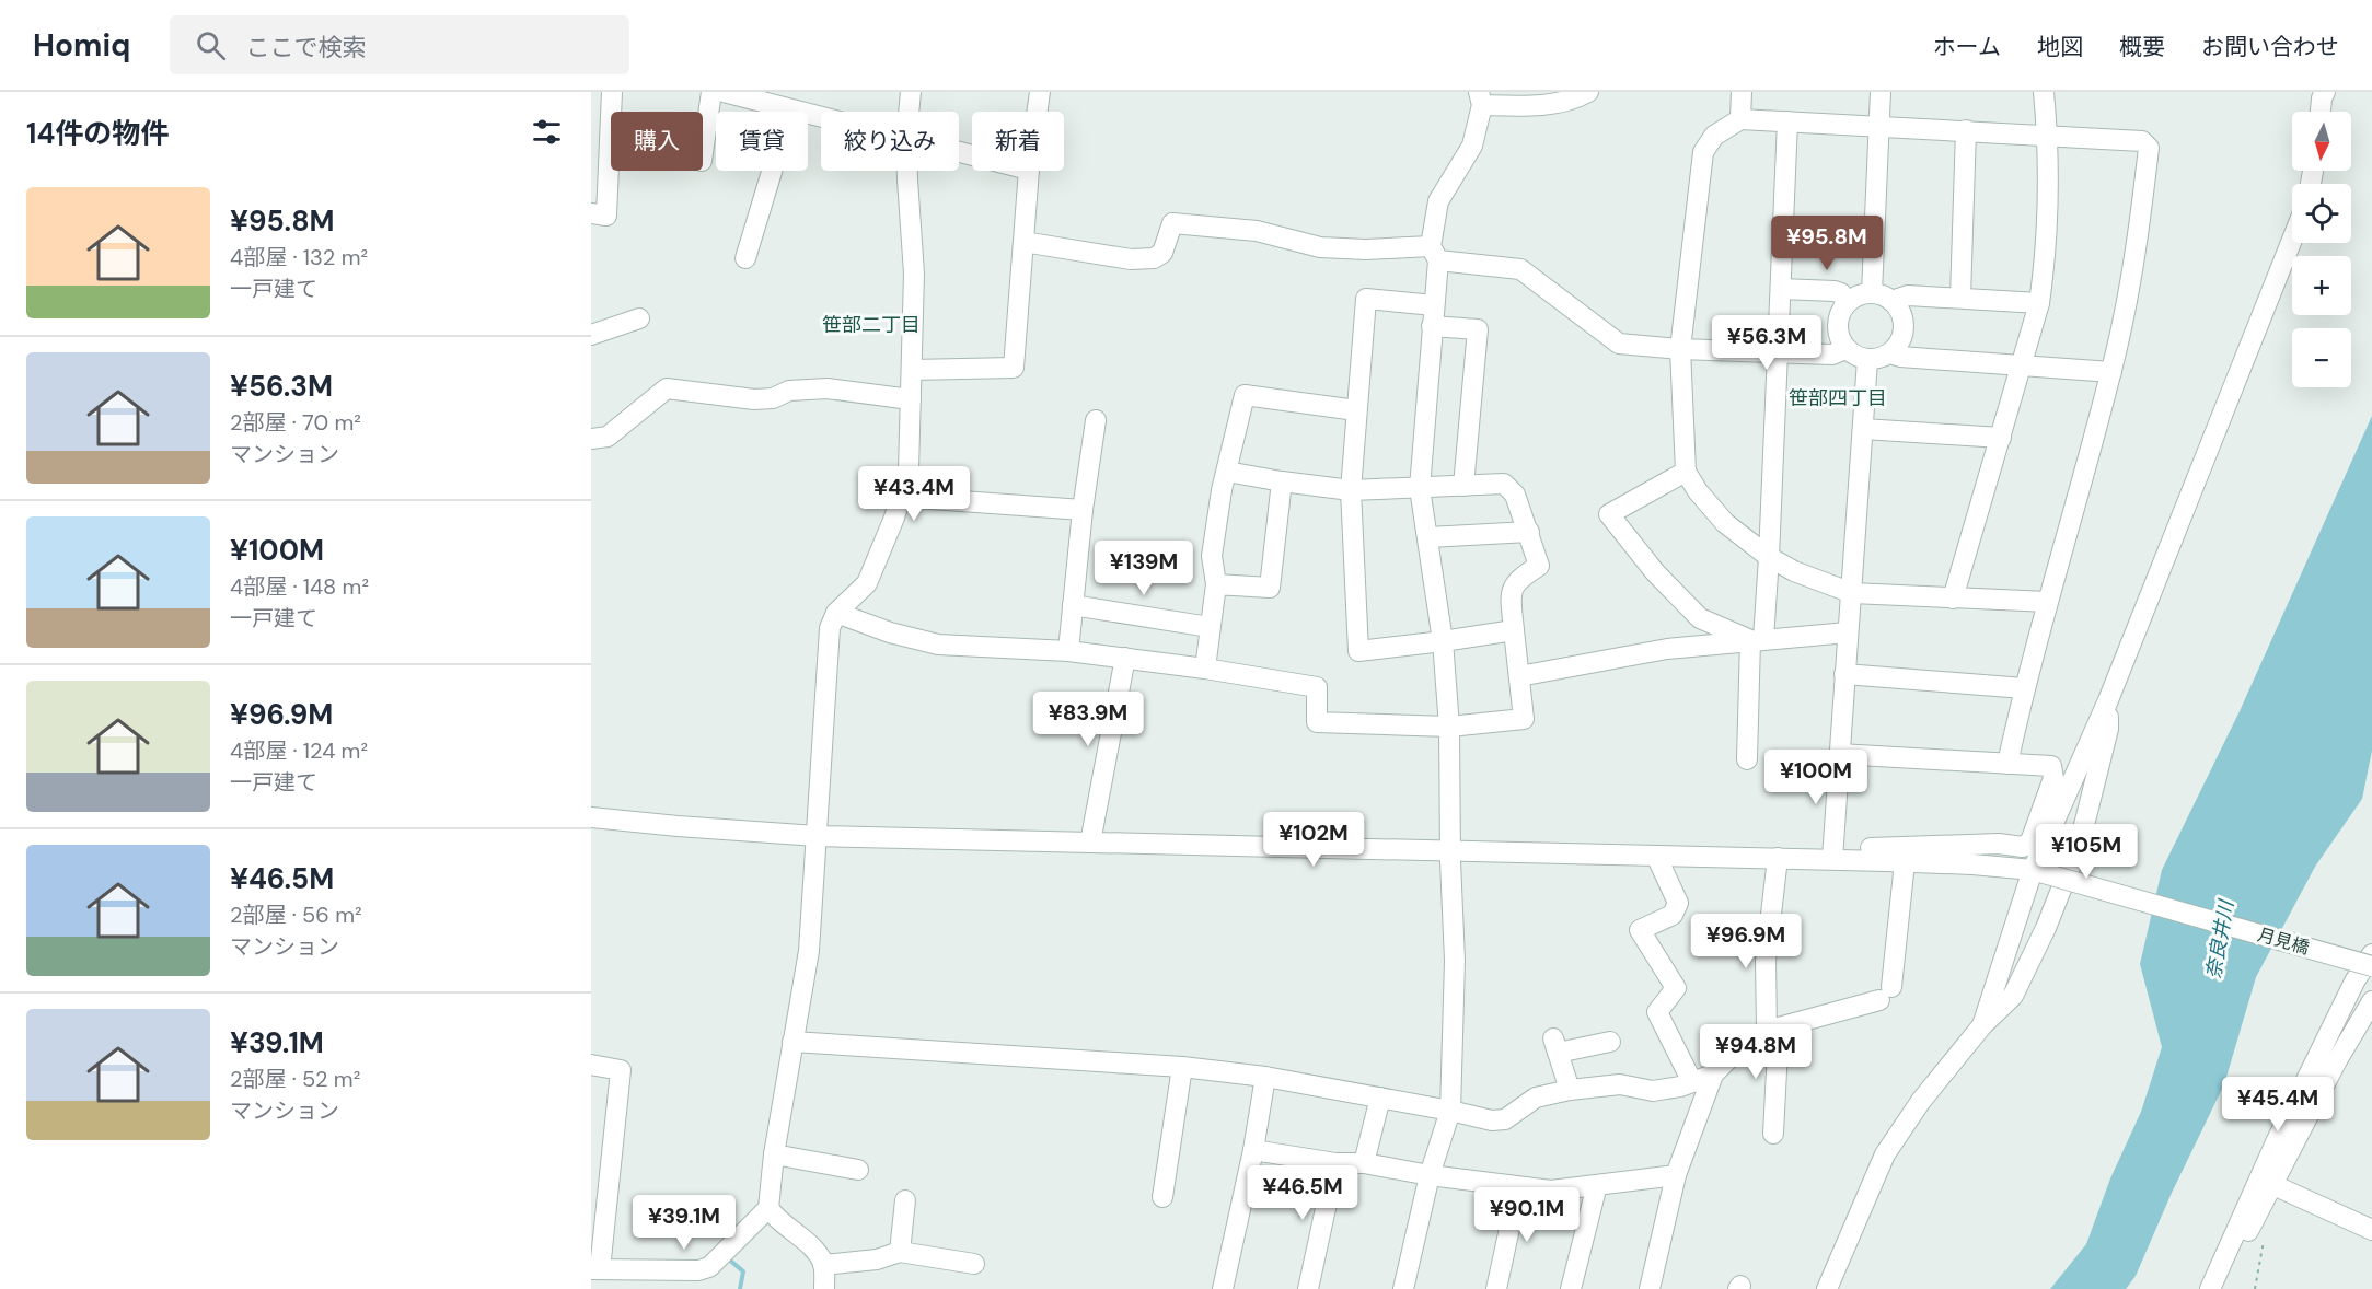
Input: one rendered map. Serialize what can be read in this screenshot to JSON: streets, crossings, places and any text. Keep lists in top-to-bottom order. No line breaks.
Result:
{"streets":{"street":["月見橋"]},"districts":["笹部二丁目","笹部四丁目"],"water":["奈良井川"],"north":"bottom","page":{"header":"Homiq","search":"ここで検索","nav":["ホーム","地図","概要","お問い合わせ"],"heading":"14件の物件","map_buttons":["+","−"],"chip":["購入","賃貸","絞り込み","新着"],"list":[{"name":"¥95.8M","note":"4部屋 · 132 m² · 一戸建て"},{"name":"¥56.3M","note":"2部屋 · 70 m² · マンション"},{"name":"¥100M","note":"4部屋 · 148 m² · 一戸建て"},{"name":"¥96.9M","note":"4部屋 · 124 m² · 一戸建て"},{"name":"¥46.5M","note":"2部屋 · 56 m² · マンション"},{"name":"¥39.1M","note":"2部屋 · 52 m² · マンション"}],"price":["¥95.8M","¥56.3M","¥43.4M","¥139M","¥83.9M","¥100M","¥102M","¥105M","¥96.9M","¥94.8M","¥45.4M","¥46.5M","¥90.1M","¥39.1M"]}}
